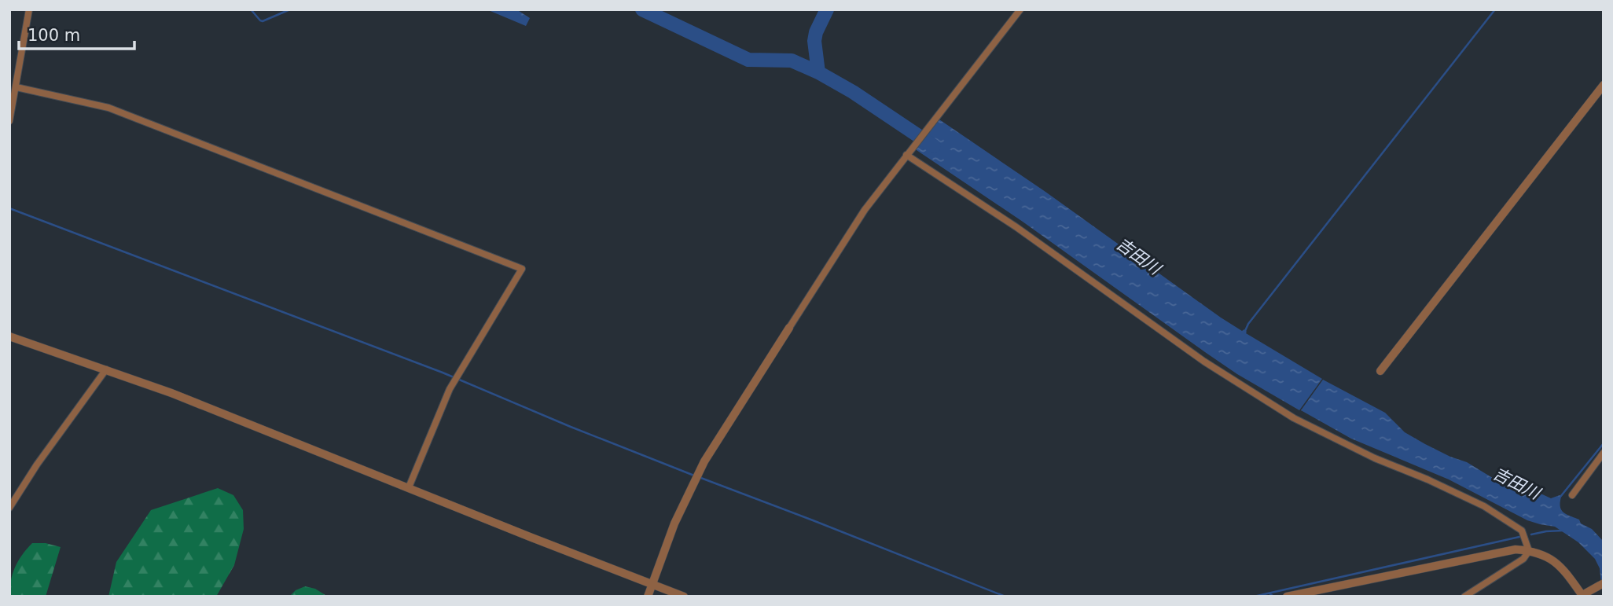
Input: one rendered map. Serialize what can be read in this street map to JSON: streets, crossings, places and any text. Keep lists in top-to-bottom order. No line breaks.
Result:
{"water":["吉田川"],"scale_bar":"100 m"}
